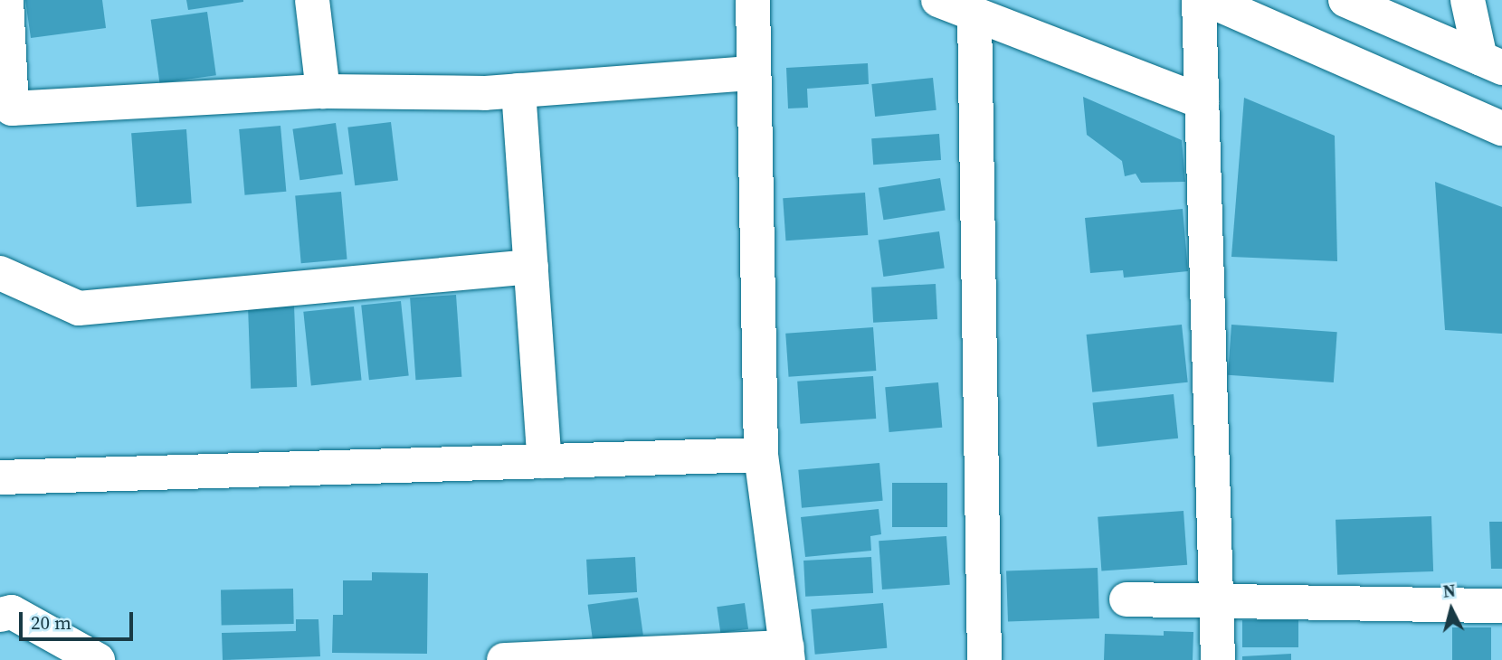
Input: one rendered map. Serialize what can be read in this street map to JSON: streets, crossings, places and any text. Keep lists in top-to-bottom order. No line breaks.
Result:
{"scale_bar":"20 m","north":"top"}
